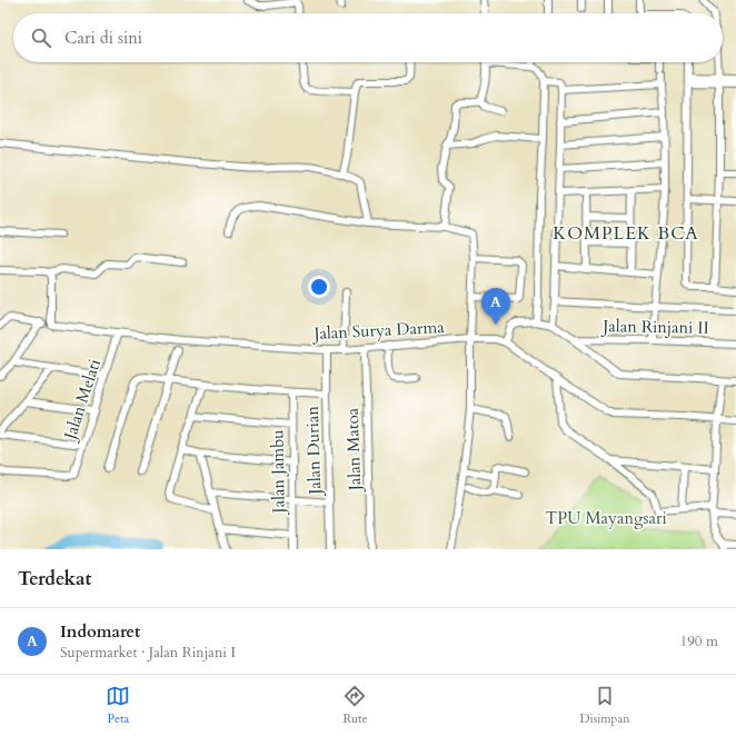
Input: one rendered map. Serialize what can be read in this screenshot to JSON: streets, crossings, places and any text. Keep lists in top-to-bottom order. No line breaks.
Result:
{"streets":{"street":["Jalan Rinjani II","Jalan Surya Darma","Jalan Melati","Jalan Matoa","Jalan Durian","Jalan Jambu"]},"crossings":[["Jalan Surya Darma","Jalan Melati"],["Jalan Surya Darma","Jalan Matoa"],["Jalan Surya Darma","Jalan Durian"]],"districts":["KOMPLEK BCA"],"parks":["TPU Mayangsari"],"page":{"search":"Cari di sini","pins":"A","heading":"Terdekat","list":[{"mark":"A","name":"Indomaret","note":"Supermarket · Jalan Rinjani I","value":"190 m"}],"nav":["Peta","Rute","Disimpan"]}}
